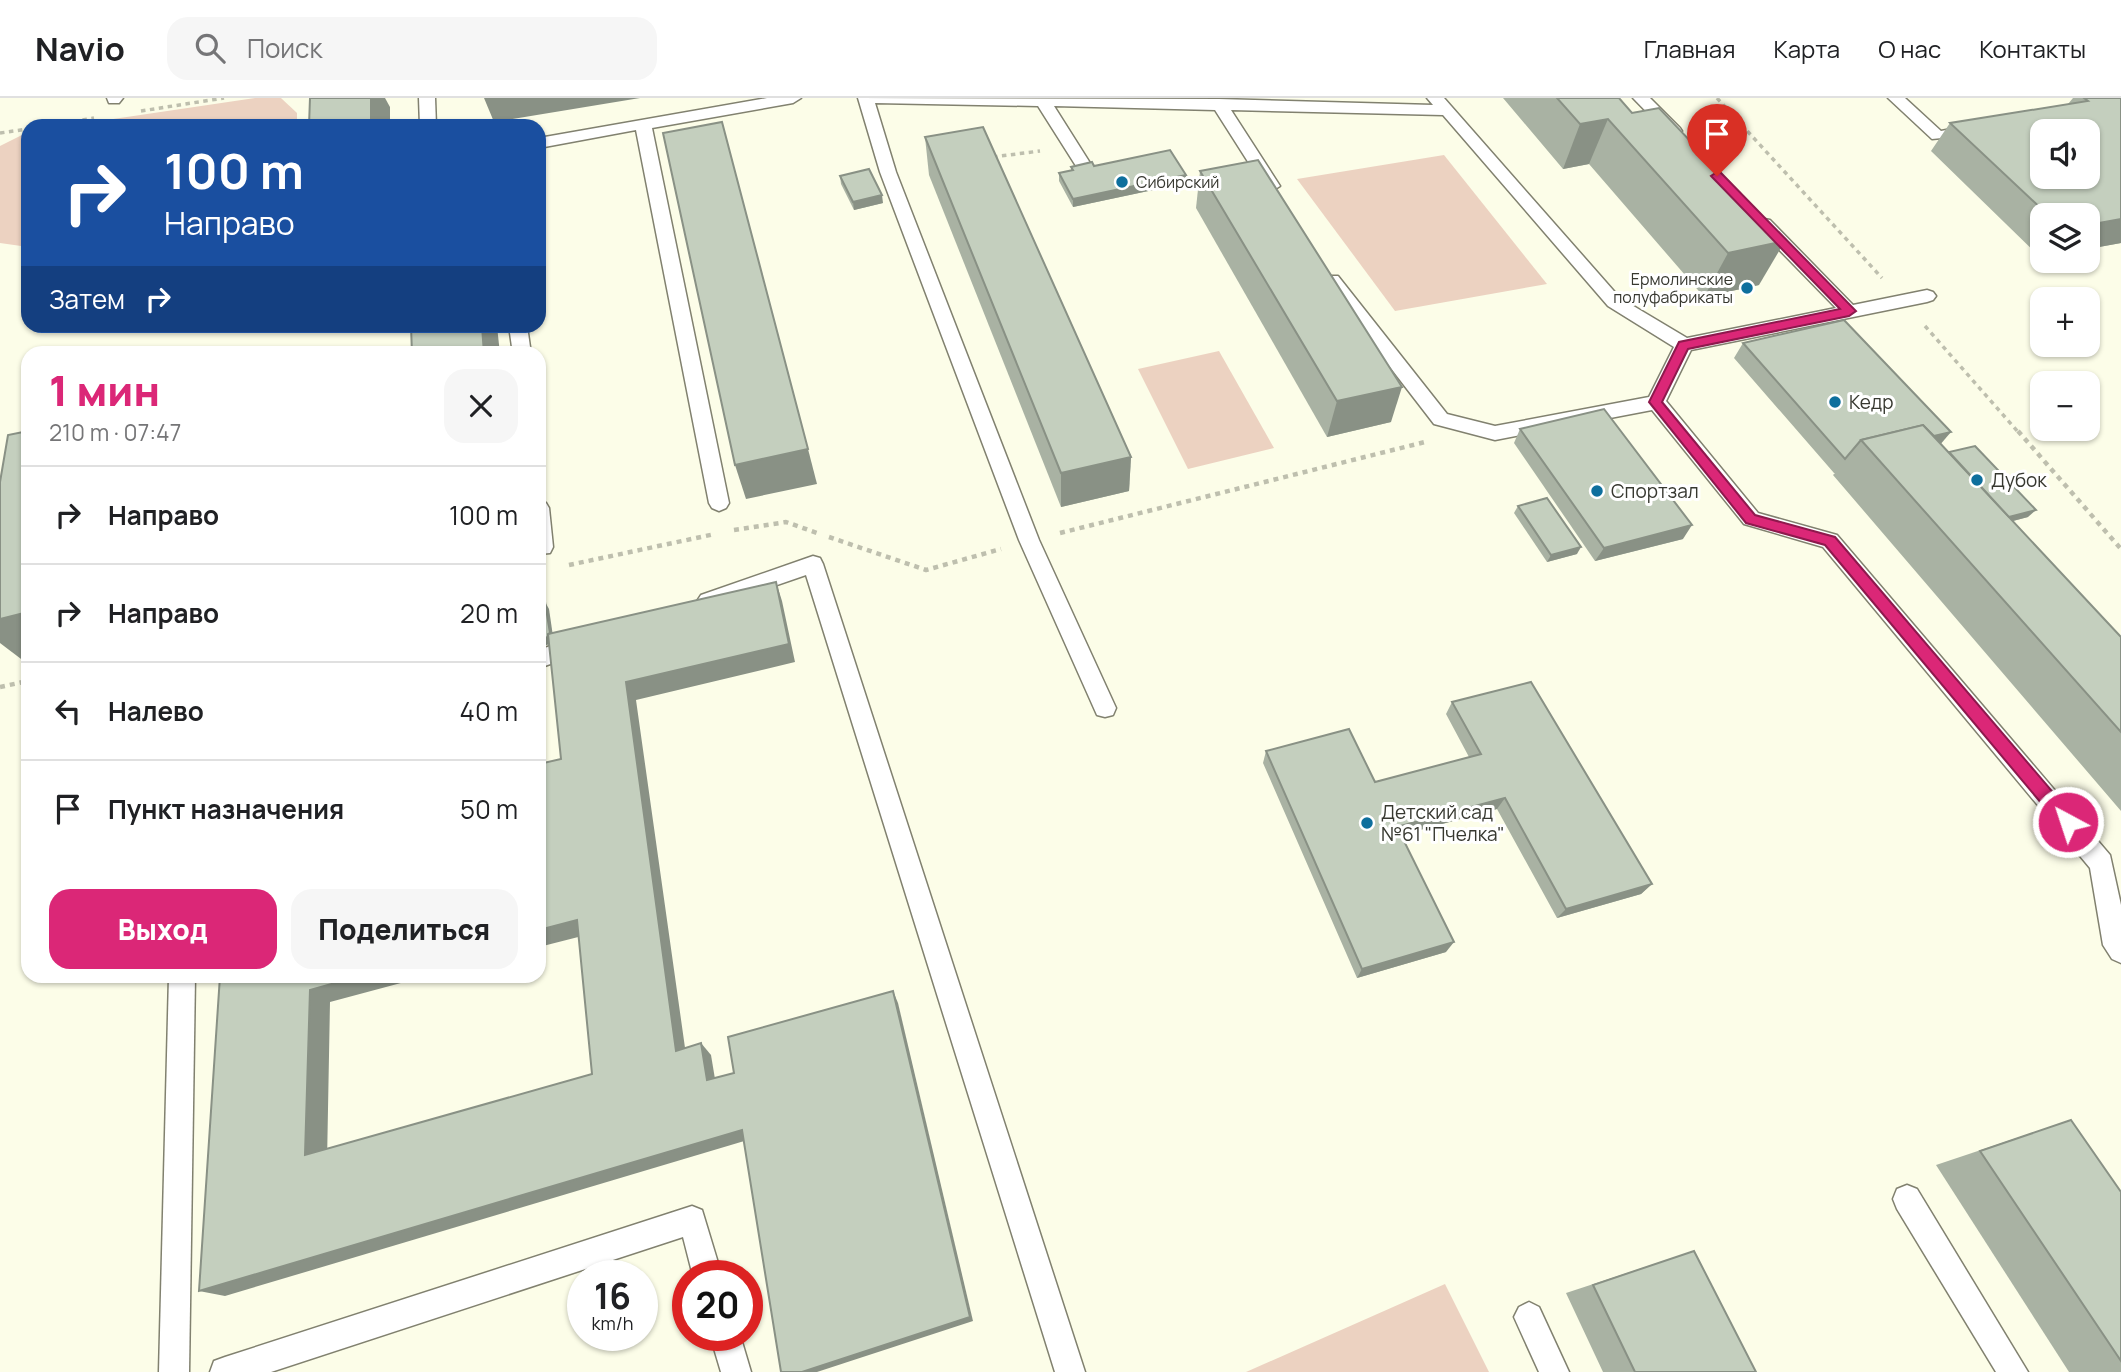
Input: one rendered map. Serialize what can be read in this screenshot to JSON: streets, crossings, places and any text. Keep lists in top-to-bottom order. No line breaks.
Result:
{"places":["Сибирский","Ермолинские полуфабрикаты","Кедр","Дубок","Спортзал","Детский сад №61 \"Пчелка\""],"page":{"header":"Navio","search":"Поиск","nav":["Главная","Карта","О нас","Контакты"],"map_buttons":["+","−"],"turn":["100 m","Направо"],"then":"Затем","heading":["1 мин","210 m · 07:47"],"list":[{"name":"Направо","value":"100 m"},{"name":"Направо","value":"20 m"},{"name":"Налево","value":"40 m"},{"name":"Пункт назначения","value":"50 m"}],"buttons":["Выход","Поделиться"],"speed":"16 km/h","limit":"20"}}
